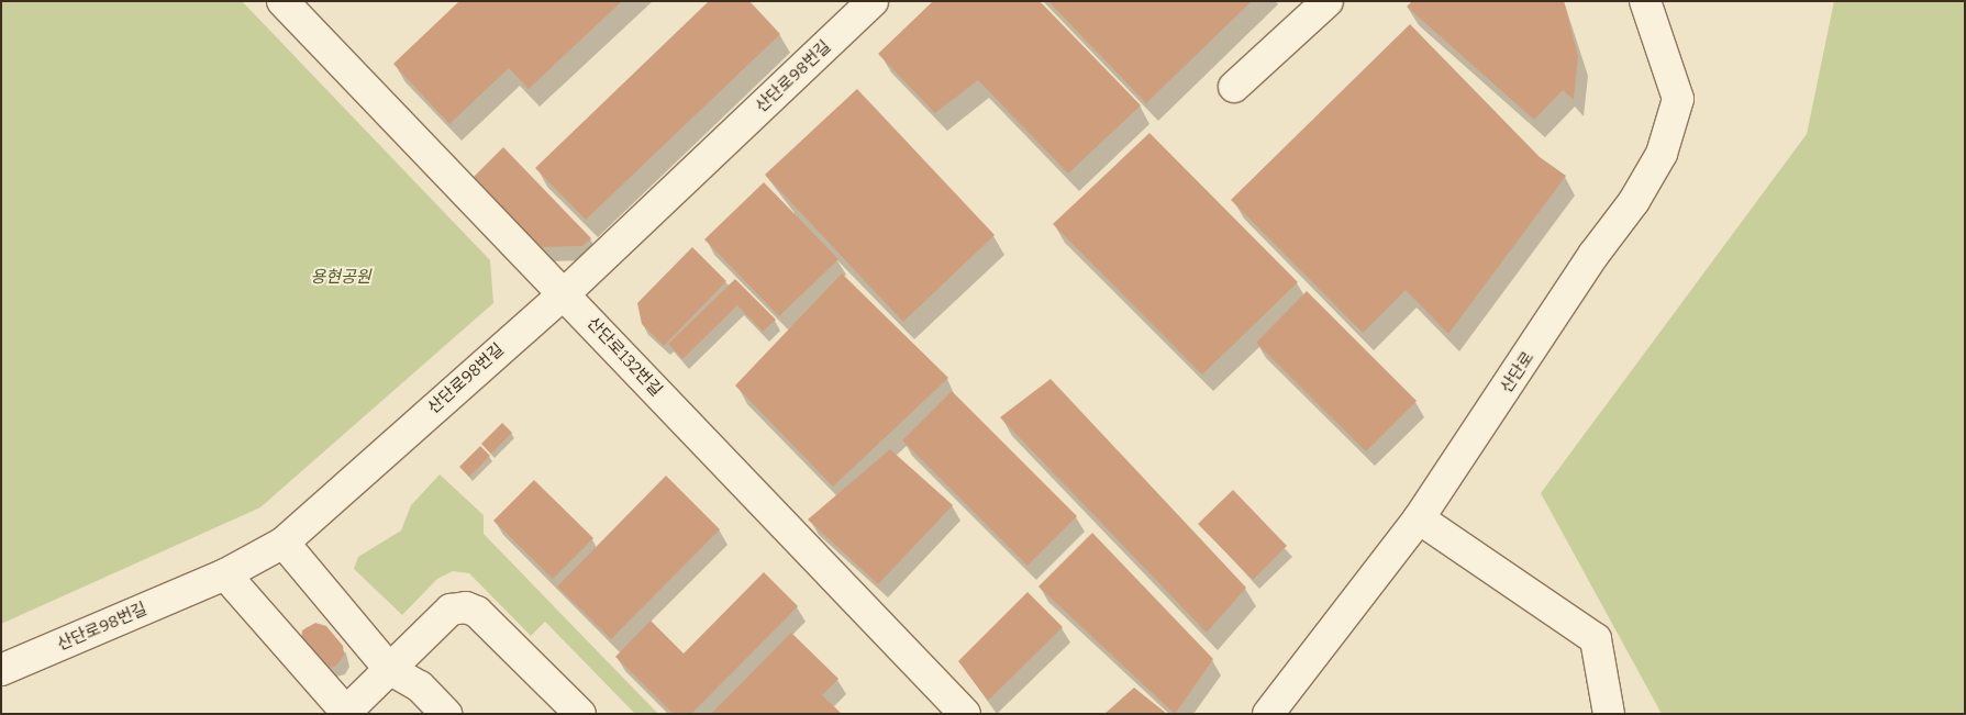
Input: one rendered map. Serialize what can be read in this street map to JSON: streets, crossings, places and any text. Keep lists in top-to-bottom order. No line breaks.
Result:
{"streets":{"lane":["산단로98번길","산단로132번길","산단로"]},"crossings":[["산단로98번길","산단로132번길"]],"parks":["용현공원"]}
